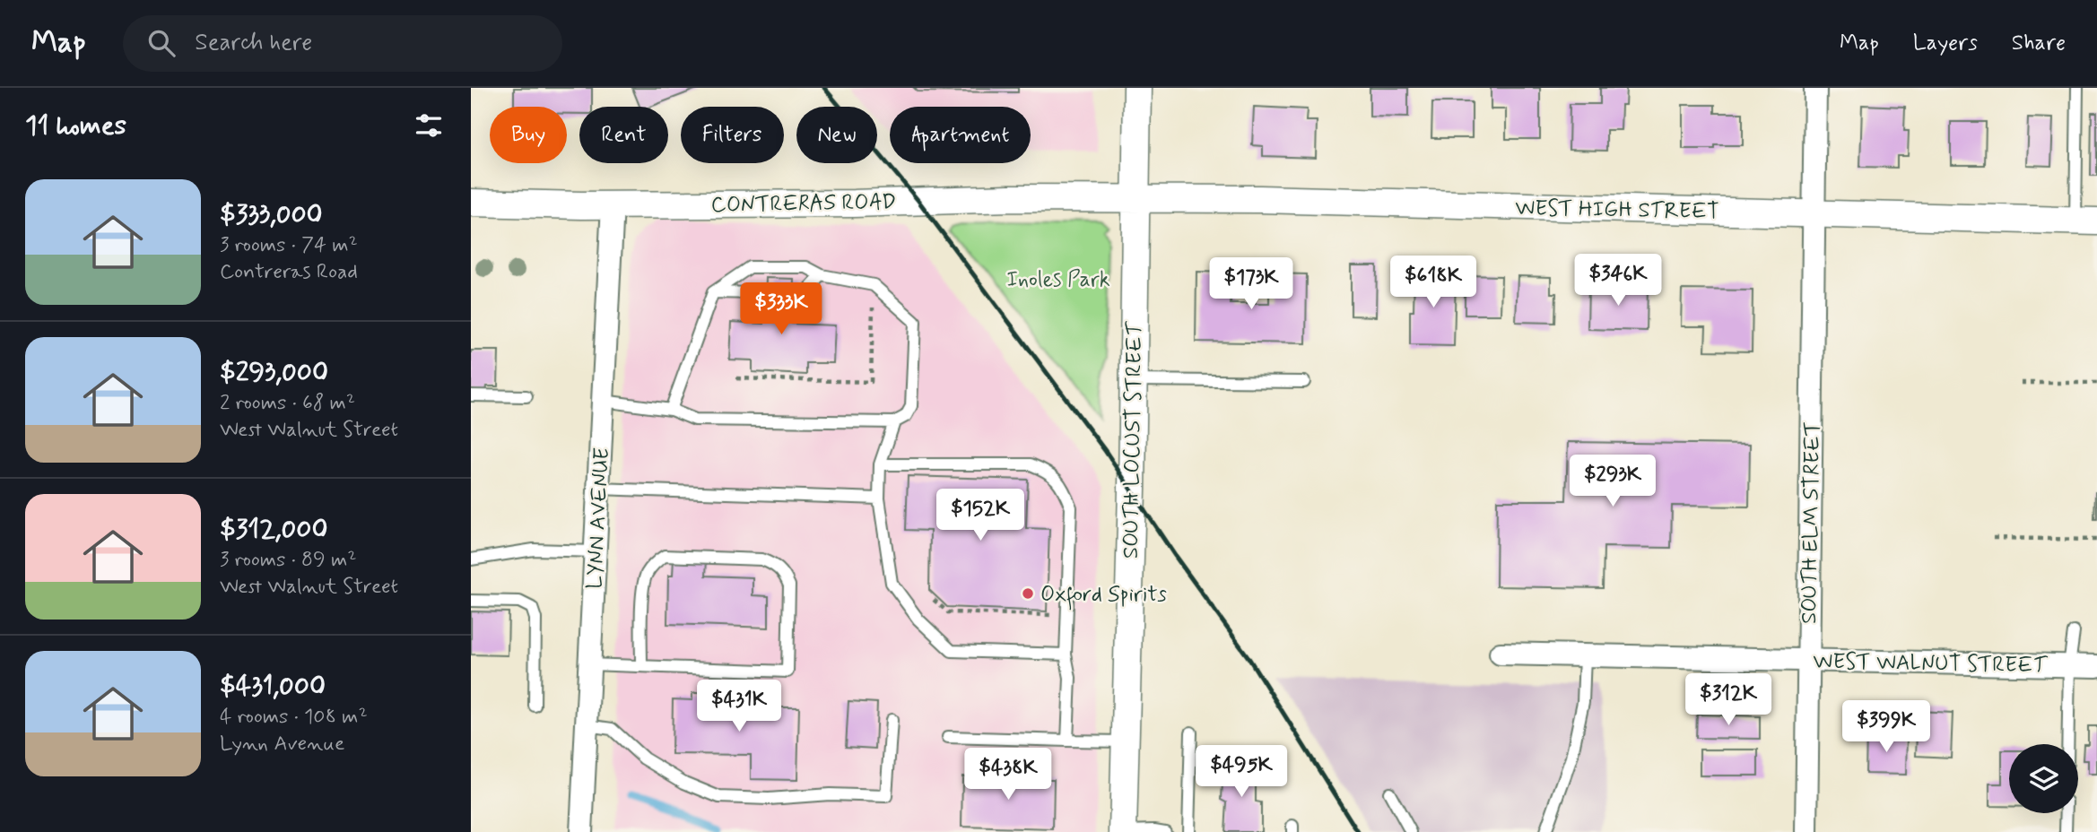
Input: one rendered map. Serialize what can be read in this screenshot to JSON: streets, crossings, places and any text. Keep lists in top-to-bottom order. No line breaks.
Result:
{"streets":{"street":["CONTRERAS ROAD","WEST HIGH STREET","SOUTH LOCUST STREET","LYNN AVENUE","SOUTH ELM STREET","WEST WALNUT STREET"]},"crossings":[["CONTRERAS ROAD","WEST HIGH STREET"],["CONTRERAS ROAD","SOUTH LOCUST STREET"],["CONTRERAS ROAD","LYNN AVENUE"],["WEST HIGH STREET","SOUTH LOCUST STREET"],["WEST HIGH STREET","SOUTH ELM STREET"],["SOUTH ELM STREET","WEST WALNUT STREET"]],"parks":["Inoles Park"],"places":["Oxford Spirits"],"page":{"header":"Map","search":"Search here","nav":["Map","Layers","Share"],"heading":"11 homes","chip":["Buy","Rent","Filters","New","Apartment"],"list":[{"name":"$333,000","note":"3 rooms · 74 m² · Contreras Road"},{"name":"$293,000","note":"2 rooms · 68 m² · West Walnut Street"},{"name":"$312,000","note":"3 rooms · 89 m² · West Walnut Street"},{"name":"$431,000","note":"4 rooms · 108 m² · Lynn Avenue"}],"price":["$346K","$618K","$173K","$333K","$293K","$152K","$312K","$431K","$399K","$495K","$438K"]}}
